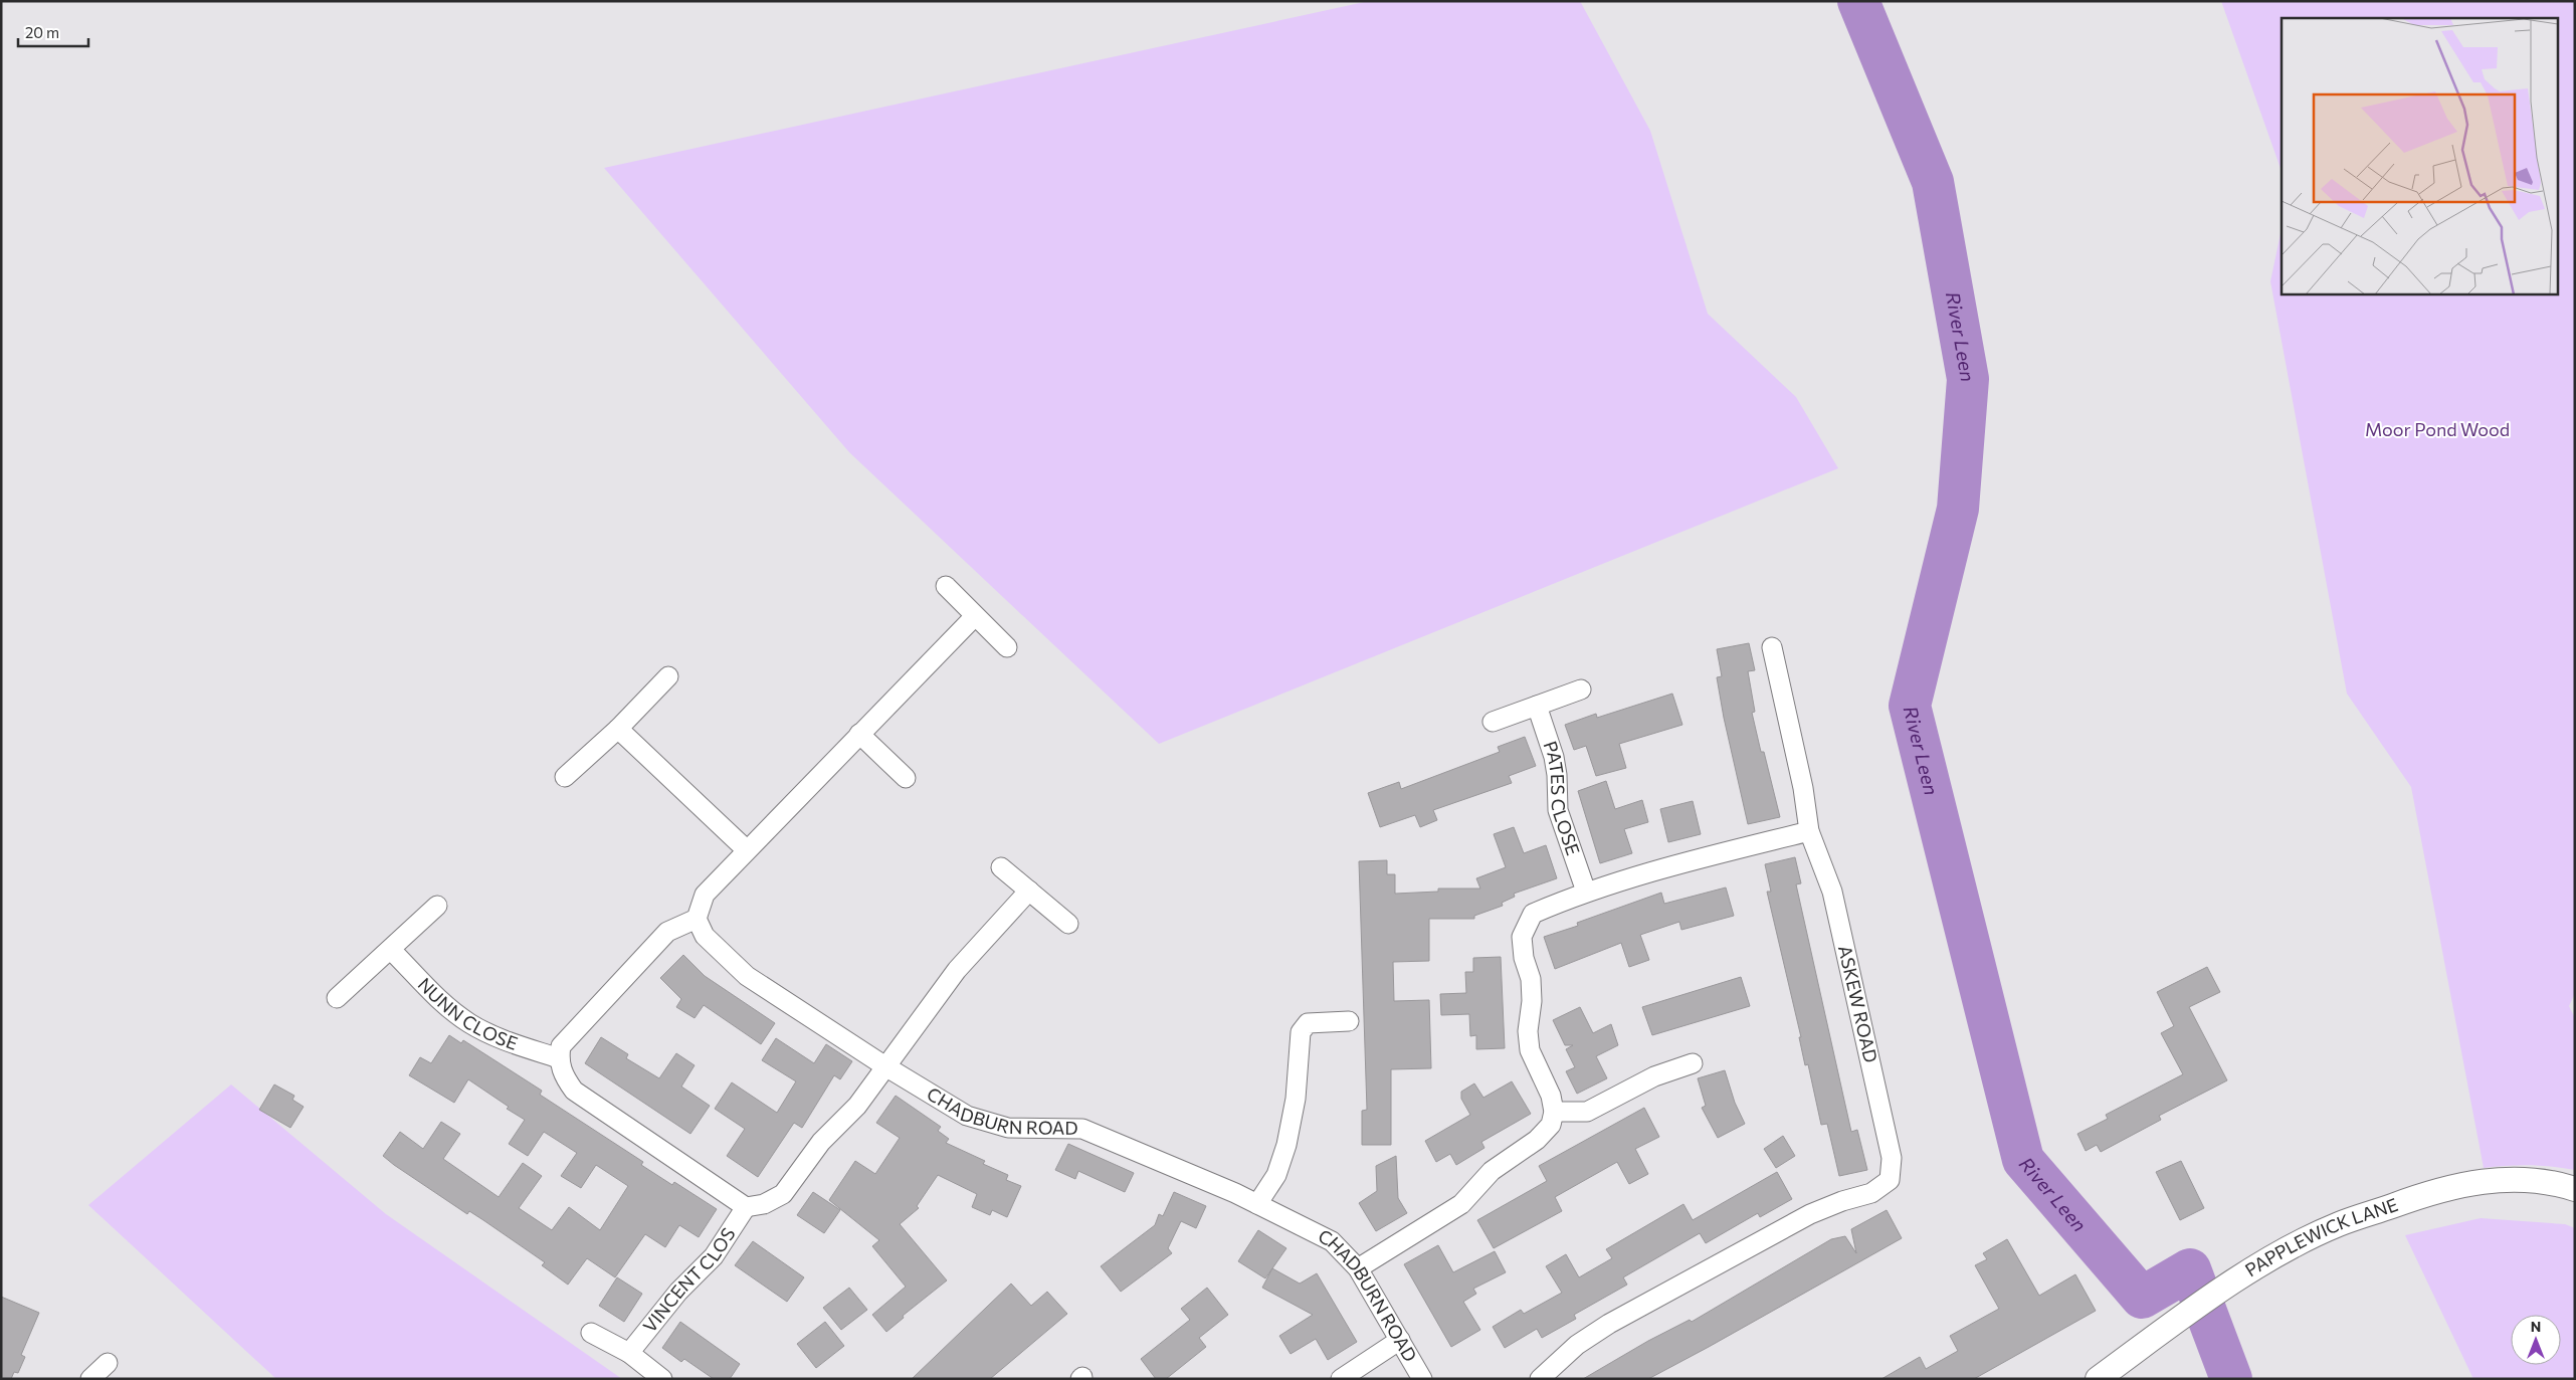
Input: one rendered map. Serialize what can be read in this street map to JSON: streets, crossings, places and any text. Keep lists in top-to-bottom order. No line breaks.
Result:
{"streets":{"street":["PATES CLOSE","ASKEW ROAD","NUNN CLOSE","CHADBURN ROAD","PAPPLEWICK LANE","VINCENT CLOS"]},"water":["River Leen"],"parks":["Moor Pond Wood"],"scale_bar":"20 m","north":"top"}
